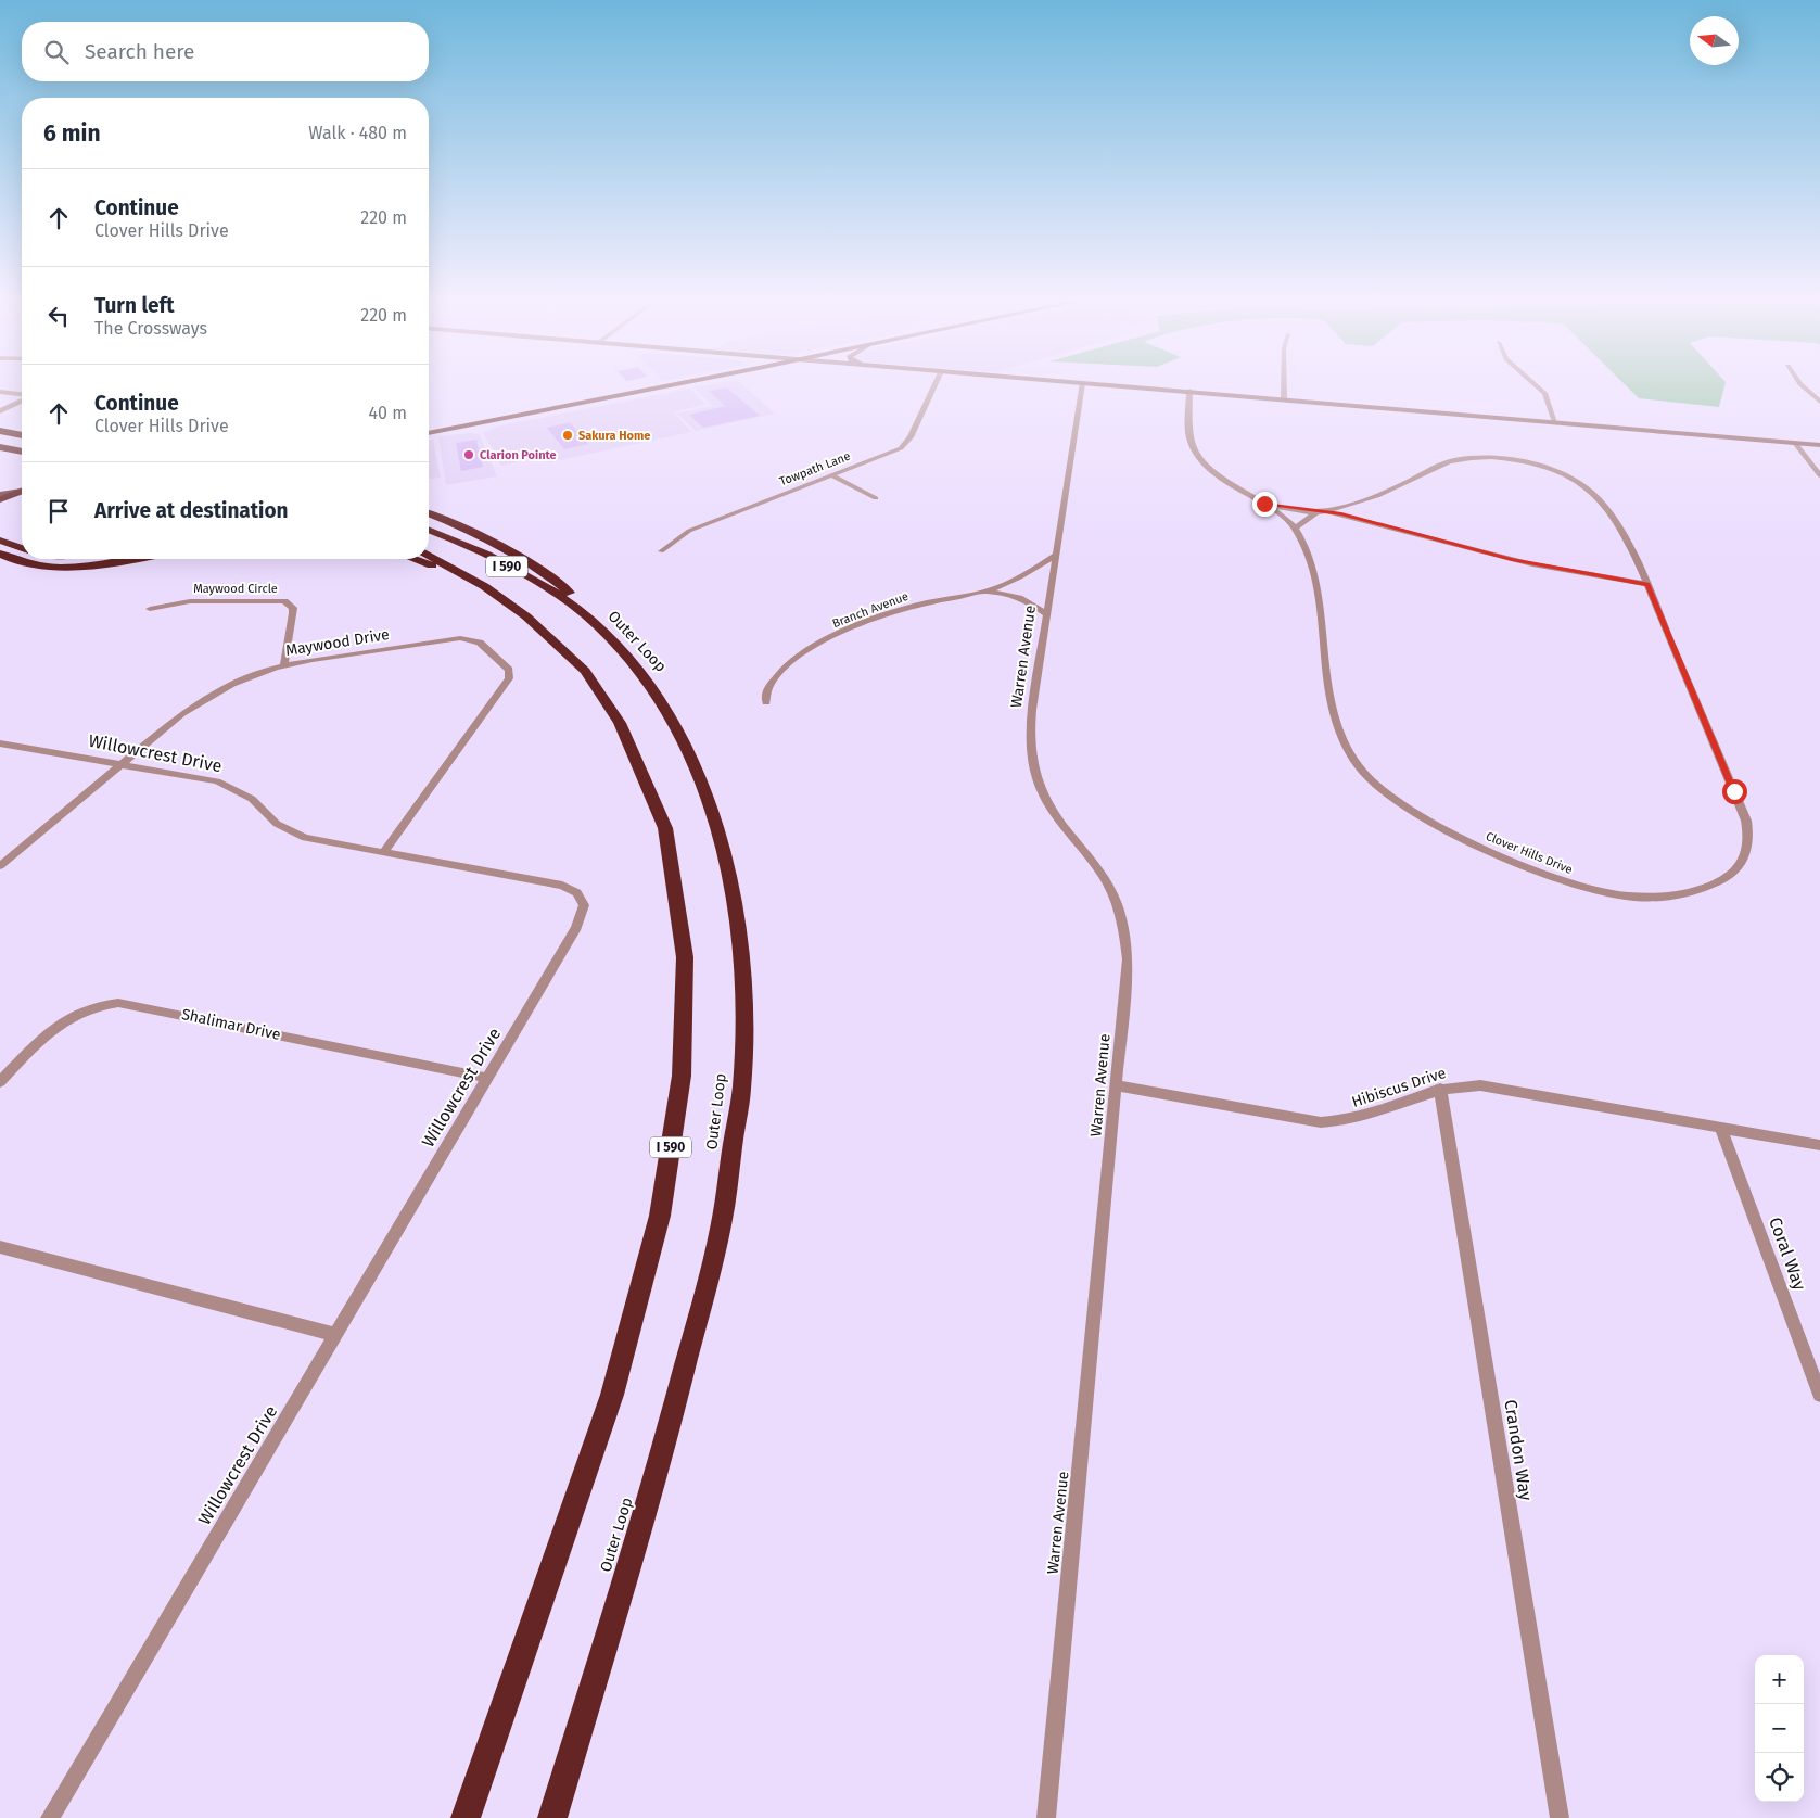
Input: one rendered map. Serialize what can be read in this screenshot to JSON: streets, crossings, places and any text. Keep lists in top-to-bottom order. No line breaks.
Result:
{"streets":{"highway":["I 590","Outer Loop"],"street":["Towpath Lane","Maywood Circle","Branch Avenue","Maywood Drive","Warren Avenue","Willowcrest Drive","Clover Hills Drive","Shalimar Drive","Hibiscus Drive","Coral Way","Crandon Way"]},"crossings":[["Maywood Circle","Maywood Drive"],["Branch Avenue","Warren Avenue"],["Maywood Drive","Willowcrest Drive"],["Warren Avenue","Hibiscus Drive"],["Willowcrest Drive","Shalimar Drive"],["Hibiscus Drive","Coral Way"],["Hibiscus Drive","Crandon Way"]],"places":["Sakura Home","Clarion Pointe"],"north":"left","page":{"search":"Search here","heading":["6 min","Walk · 480 m"],"list":[["Continue","Clover Hills Drive","220 m"],["Turn left","The Crossways","220 m"],["Continue","Clover Hills Drive","40 m"],"Arrive at destination"],"map_buttons":["+","−"]}}
